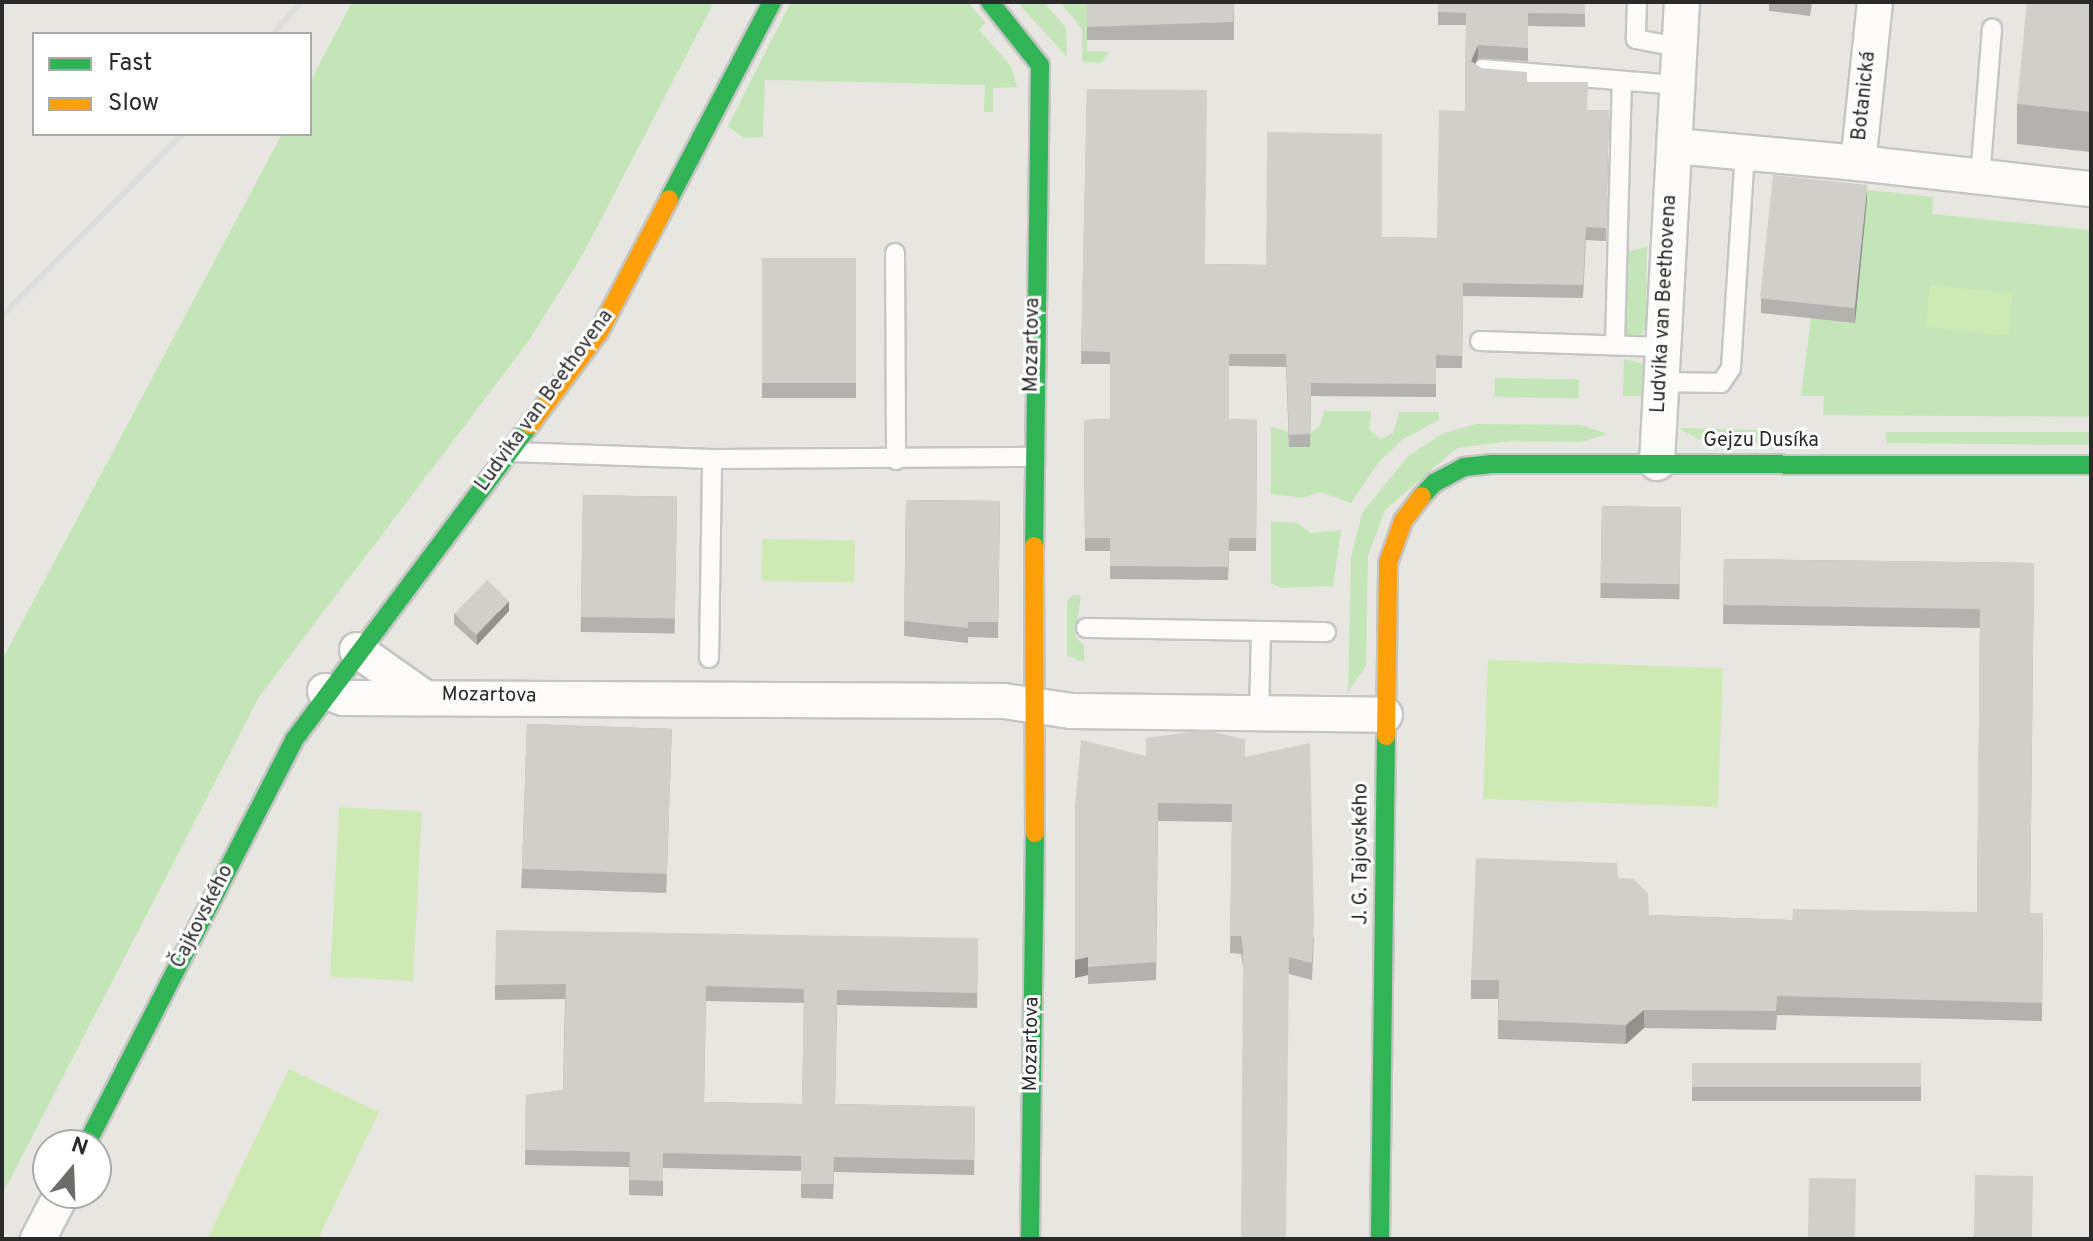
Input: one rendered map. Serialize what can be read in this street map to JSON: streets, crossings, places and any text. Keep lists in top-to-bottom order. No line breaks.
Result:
{"streets":{"street":["Botanická","Ludvika van Beethovena","Mozartova","Gejzu Dusíka","J. G. Tajovského","Čajkovského"]},"crossings":[["Ludvika van Beethovena","Mozartova"],["Ludvika van Beethovena","Gejzu Dusíka"],["Ludvika van Beethovena","Čajkovského"],["Mozartova","Čajkovského"],["Gejzu Dusíka","J. G. Tajovského"]],"legend":["Fast","Slow"],"north":"top"}
